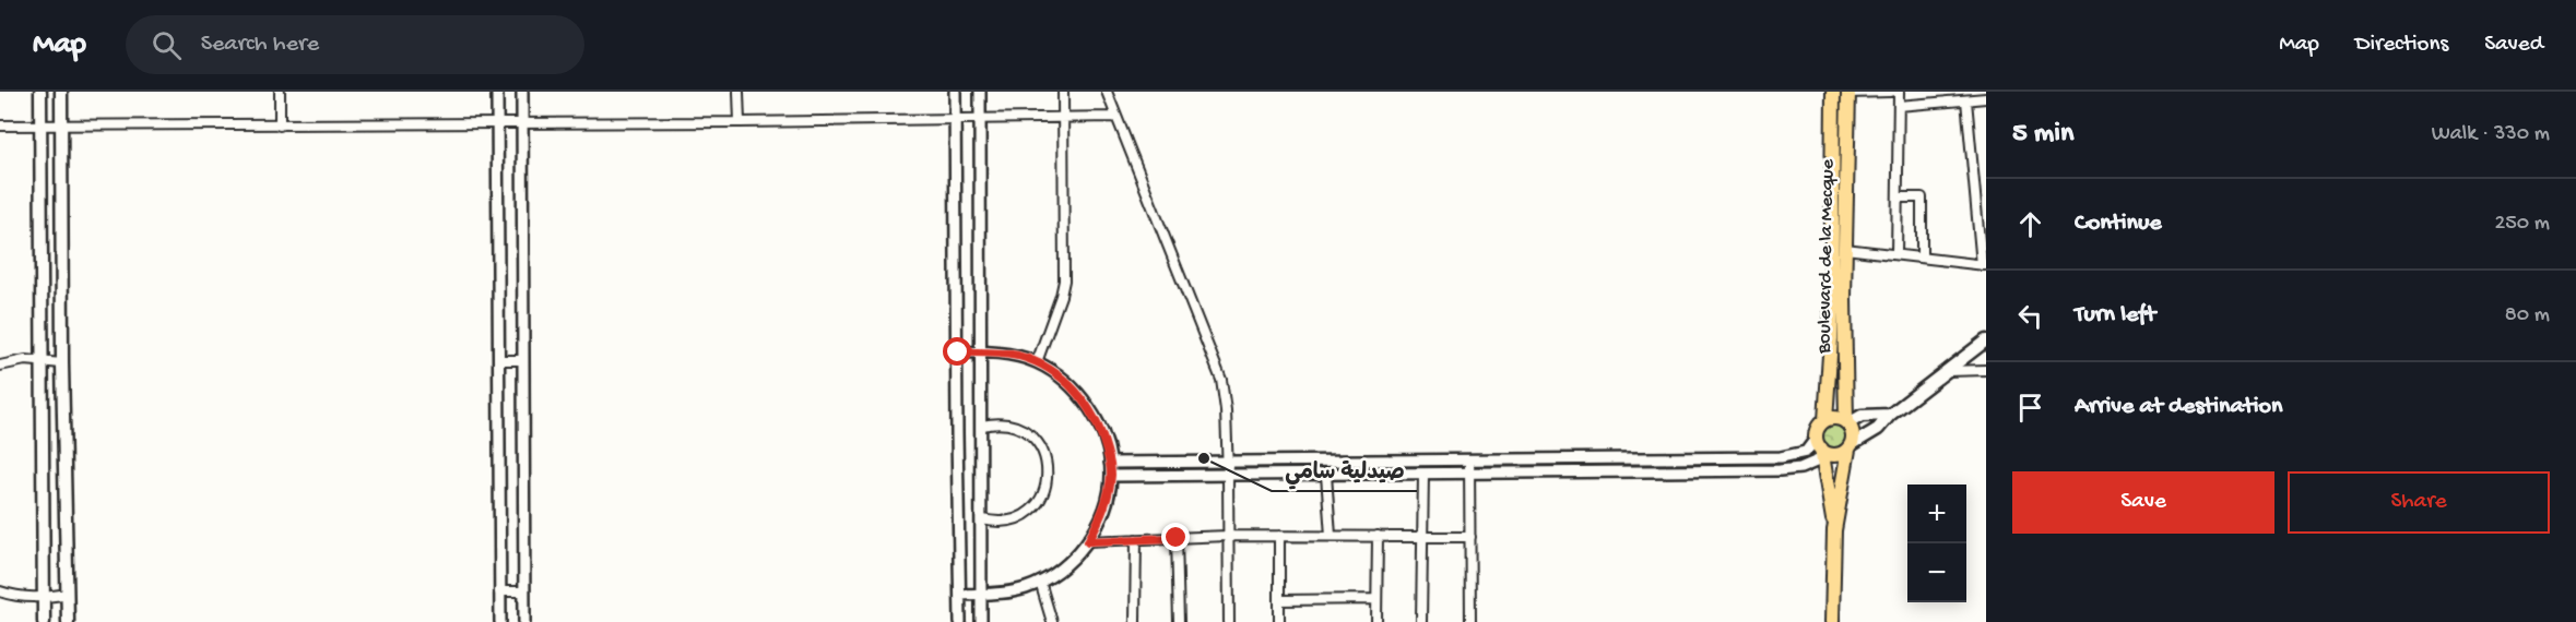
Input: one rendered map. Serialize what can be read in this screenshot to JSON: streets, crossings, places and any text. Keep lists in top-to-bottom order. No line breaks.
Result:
{"streets":{"main road":["Boulevard de la Mecque"]},"places":["صيدلية سامي"],"page":{"header":"Map","search":"Search here","nav":["Map","Directions","Saved"],"heading":["5 min","Walk · 330 m"],"list":[["Continue","250 m"],["Turn left","80 m"],"Arrive at destination"],"buttons":["Save","Share"],"map_buttons":["+","−"]}}
